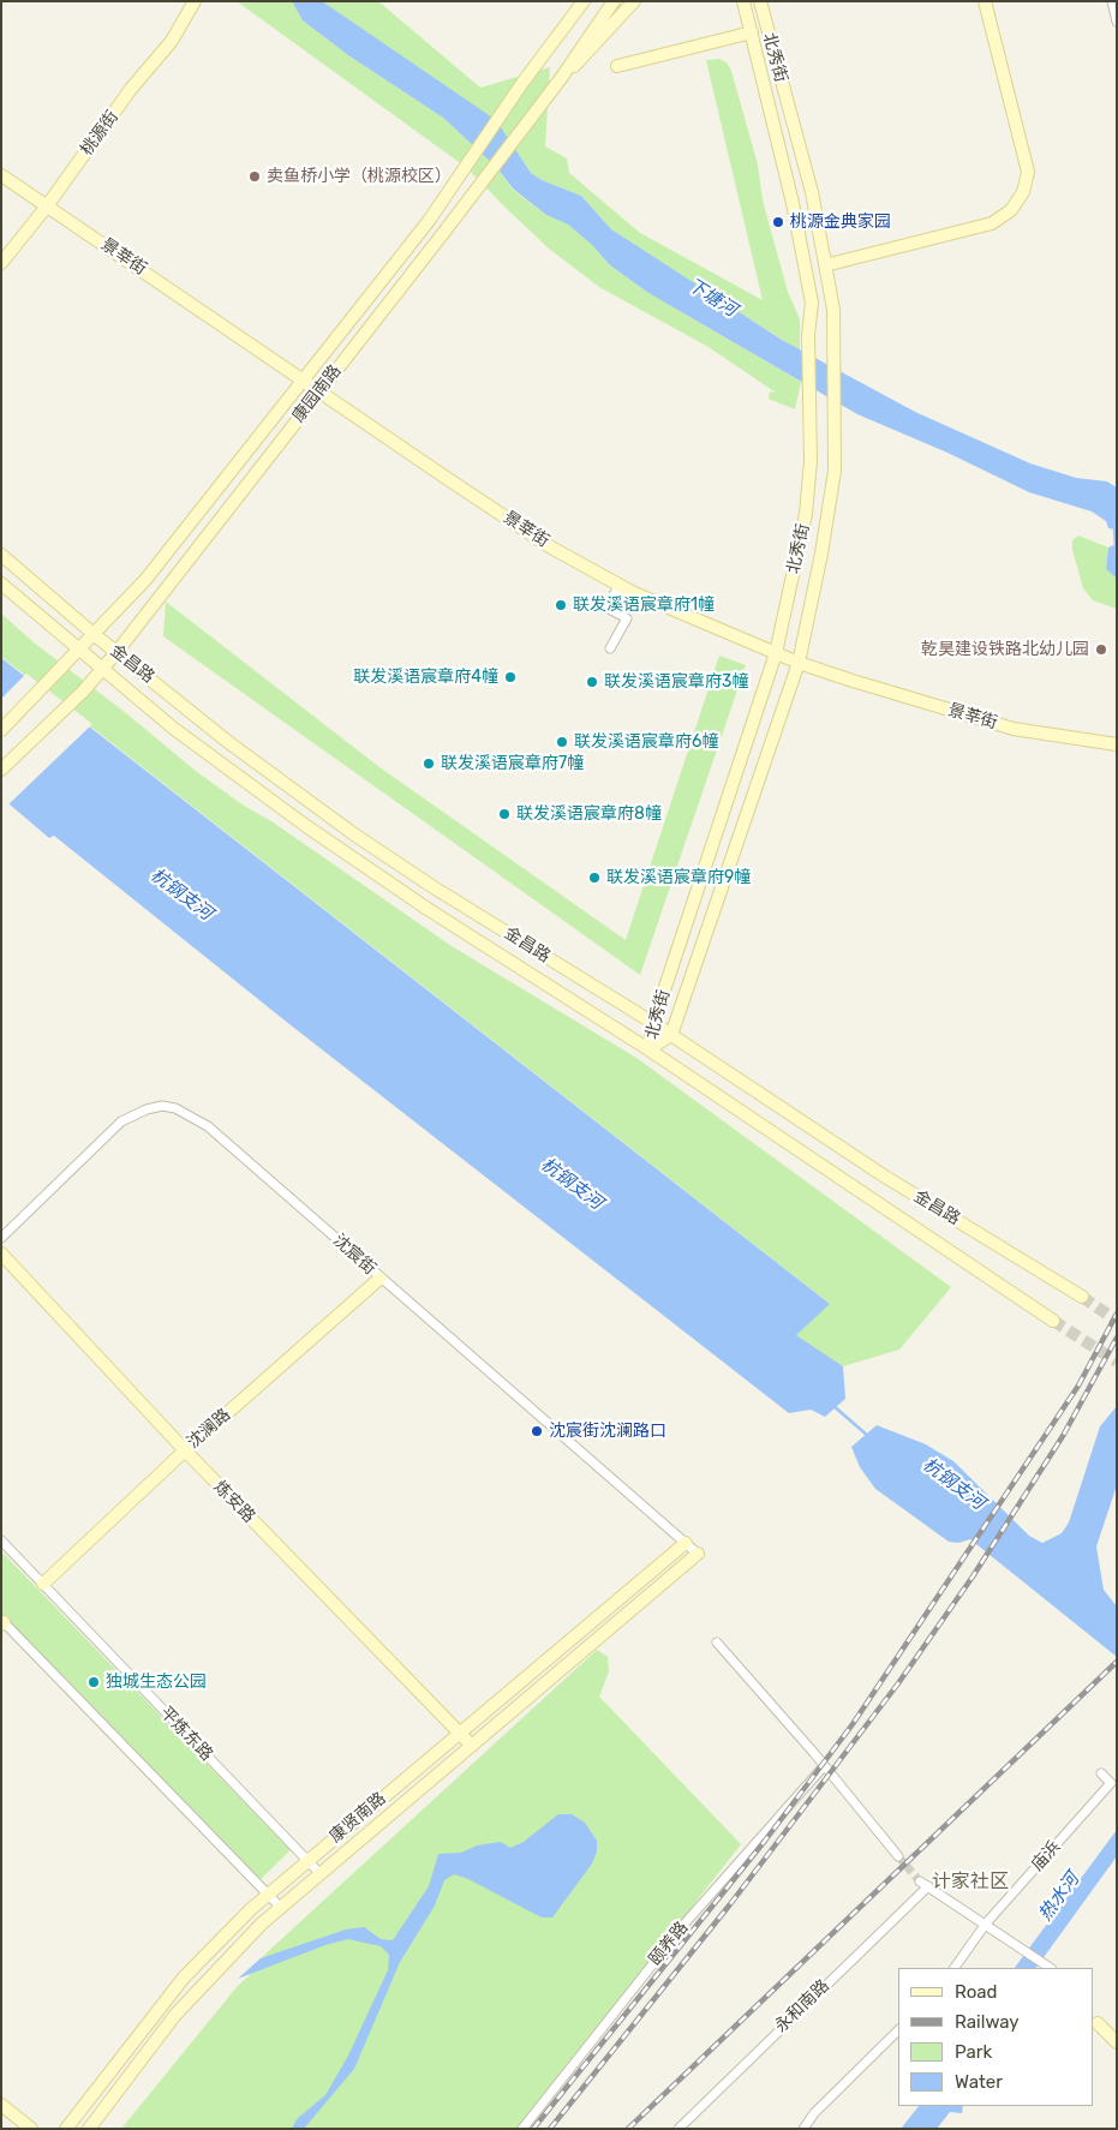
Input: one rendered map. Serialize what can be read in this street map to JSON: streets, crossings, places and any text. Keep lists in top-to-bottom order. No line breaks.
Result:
{"streets":{"main road":["北秀街","桃源街","景莘街","康园南路","金昌路","沈澜路","炼安路","康贤南路"],"street":["沈宸街","平炼东路","庙浜","颐养路","永和南路"]},"crossings":[["北秀街","景莘街"],["北秀街","金昌路"],["桃源街","景莘街"],["景莘街","康园南路"],["康园南路","金昌路"],["沈宸街","沈澜路"],["沈宸街","康贤南路"],["沈澜路","炼安路"],["沈澜路","平炼东路"],["炼安路","康贤南路"],["平炼东路","康贤南路"]],"districts":["计家社区"],"water":["下塘河","杭钢支河","热水河"],"places":["卖鱼桥小学（桃源校区）","桃源金典家园","联发溪语宸章府1幢","乾昊建设铁路北幼儿园","联发溪语宸章府4幢","联发溪语宸章府3幢","联发溪语宸章府6幢","联发溪语宸章府7幢","联发溪语宸章府8幢","联发溪语宸章府9幢","沈宸街沈澜路口","独城生态公园"],"legend":["Road","Railway","Park","Water"]}
